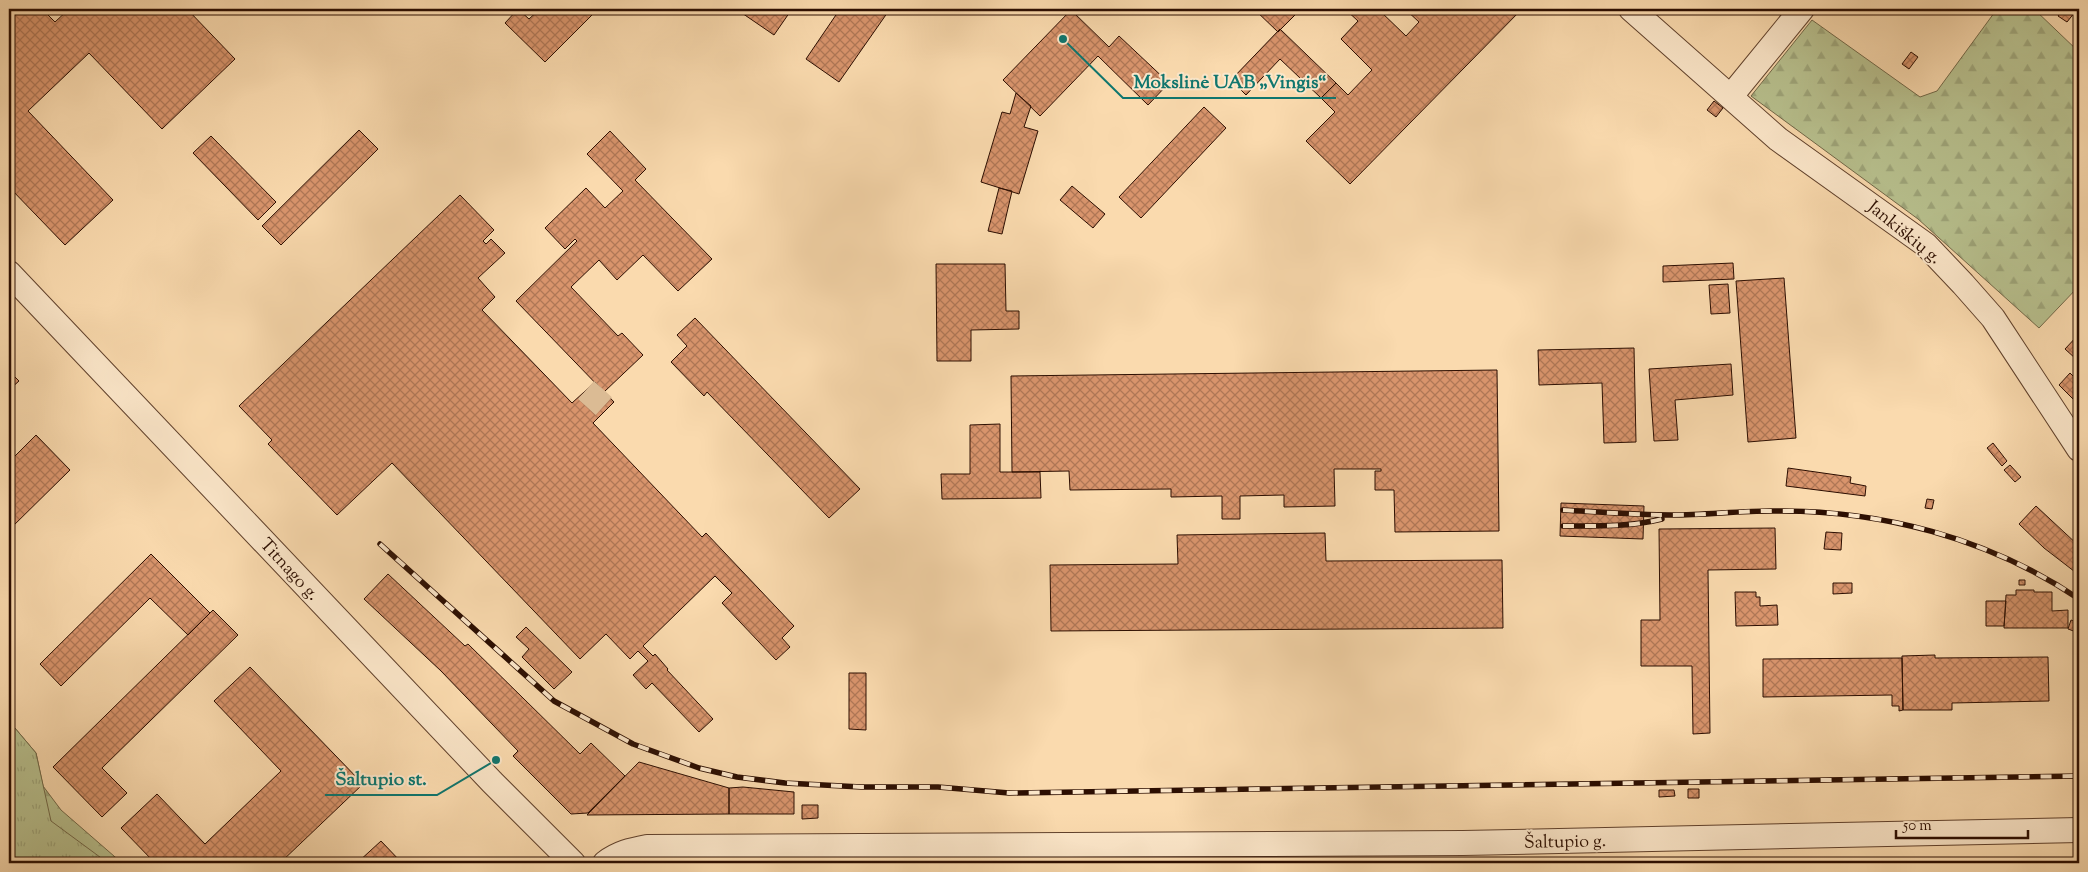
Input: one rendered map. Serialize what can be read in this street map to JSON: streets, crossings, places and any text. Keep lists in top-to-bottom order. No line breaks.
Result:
{"streets":{"street":["Jankiškių g.","Titnago g.","Šaltupio g."]},"places":["Mokslinė UAB „Vingis“","Šaltupio st."],"scale_bar":"50 m"}
